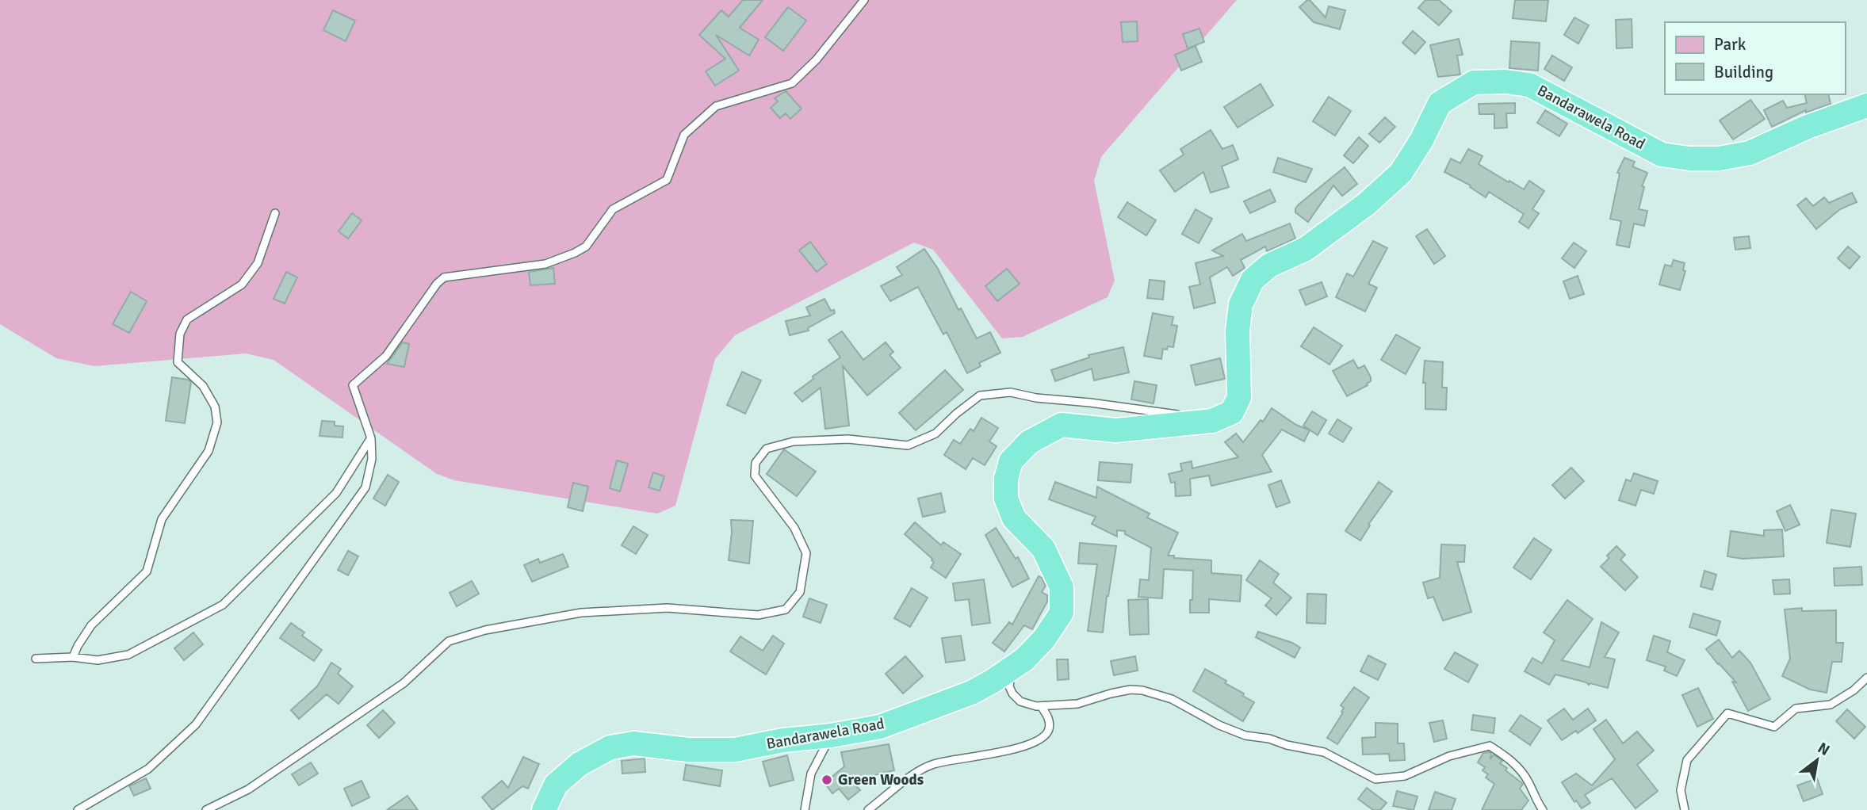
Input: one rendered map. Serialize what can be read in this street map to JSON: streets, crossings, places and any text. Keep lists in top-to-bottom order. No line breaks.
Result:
{"streets":{"highway":["Bandarawela Road"]},"places":["Green Woods"],"legend":["Park","Building"],"north":"top right"}
